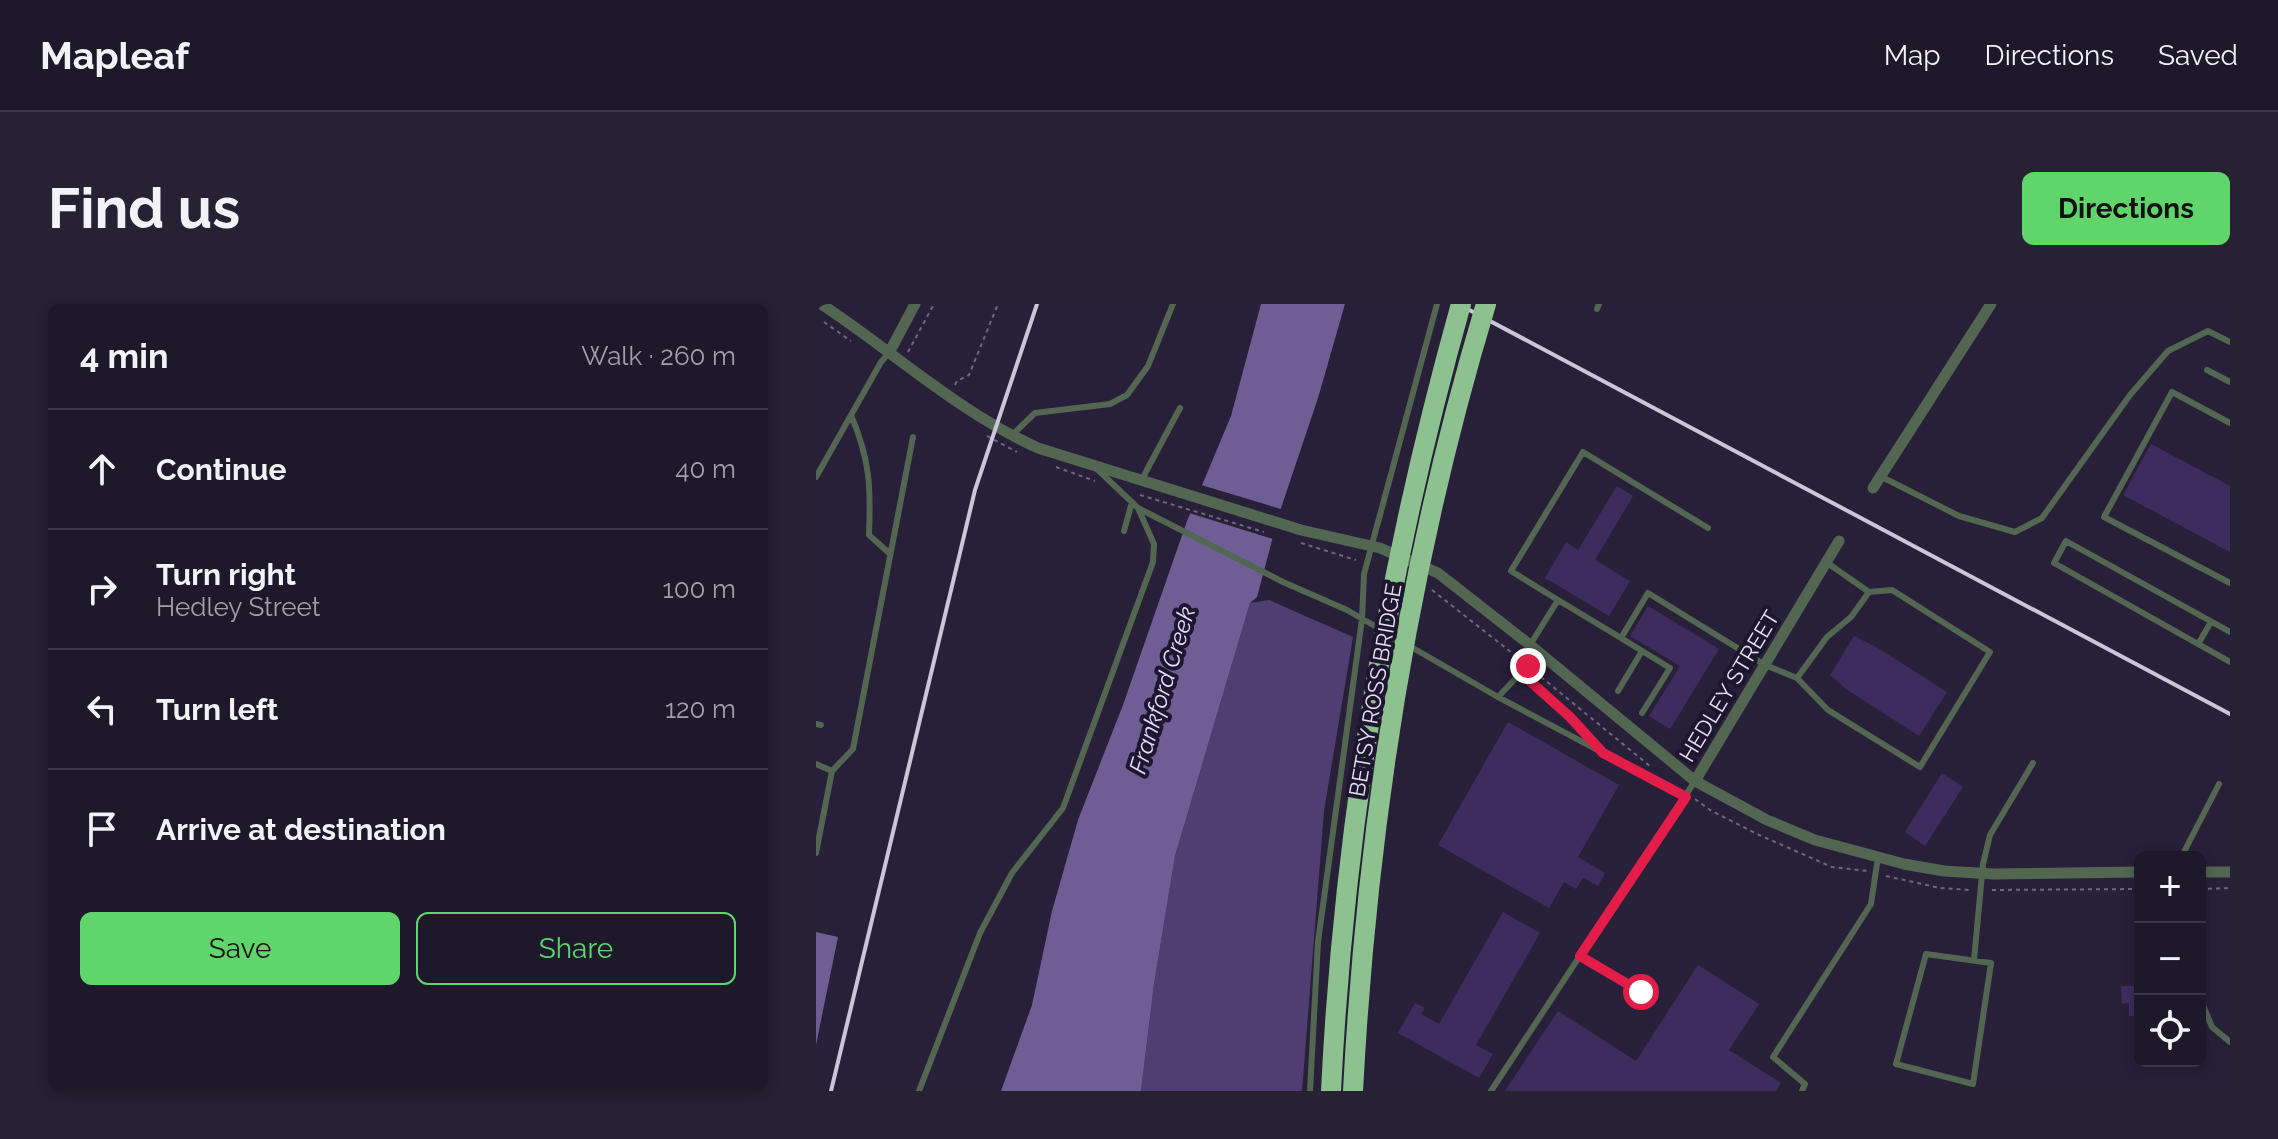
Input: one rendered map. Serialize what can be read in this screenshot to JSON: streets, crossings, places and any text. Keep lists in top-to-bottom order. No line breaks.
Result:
{"streets":{"highway":["BETSY ROSS BRIDGE"],"street":["HEDLEY STREET"]},"water":["Frankford Creek"],"page":{"header":"Mapleaf","nav":["Map","Directions","Saved"],"buttons":["Directions",["Save","Share"]],"title":"Find us","heading":["4 min","Walk · 260 m"],"list":[["Continue","40 m"],["Turn right","Hedley Street","100 m"],["Turn left","120 m"],"Arrive at destination"],"map_buttons":["+","−"]}}
